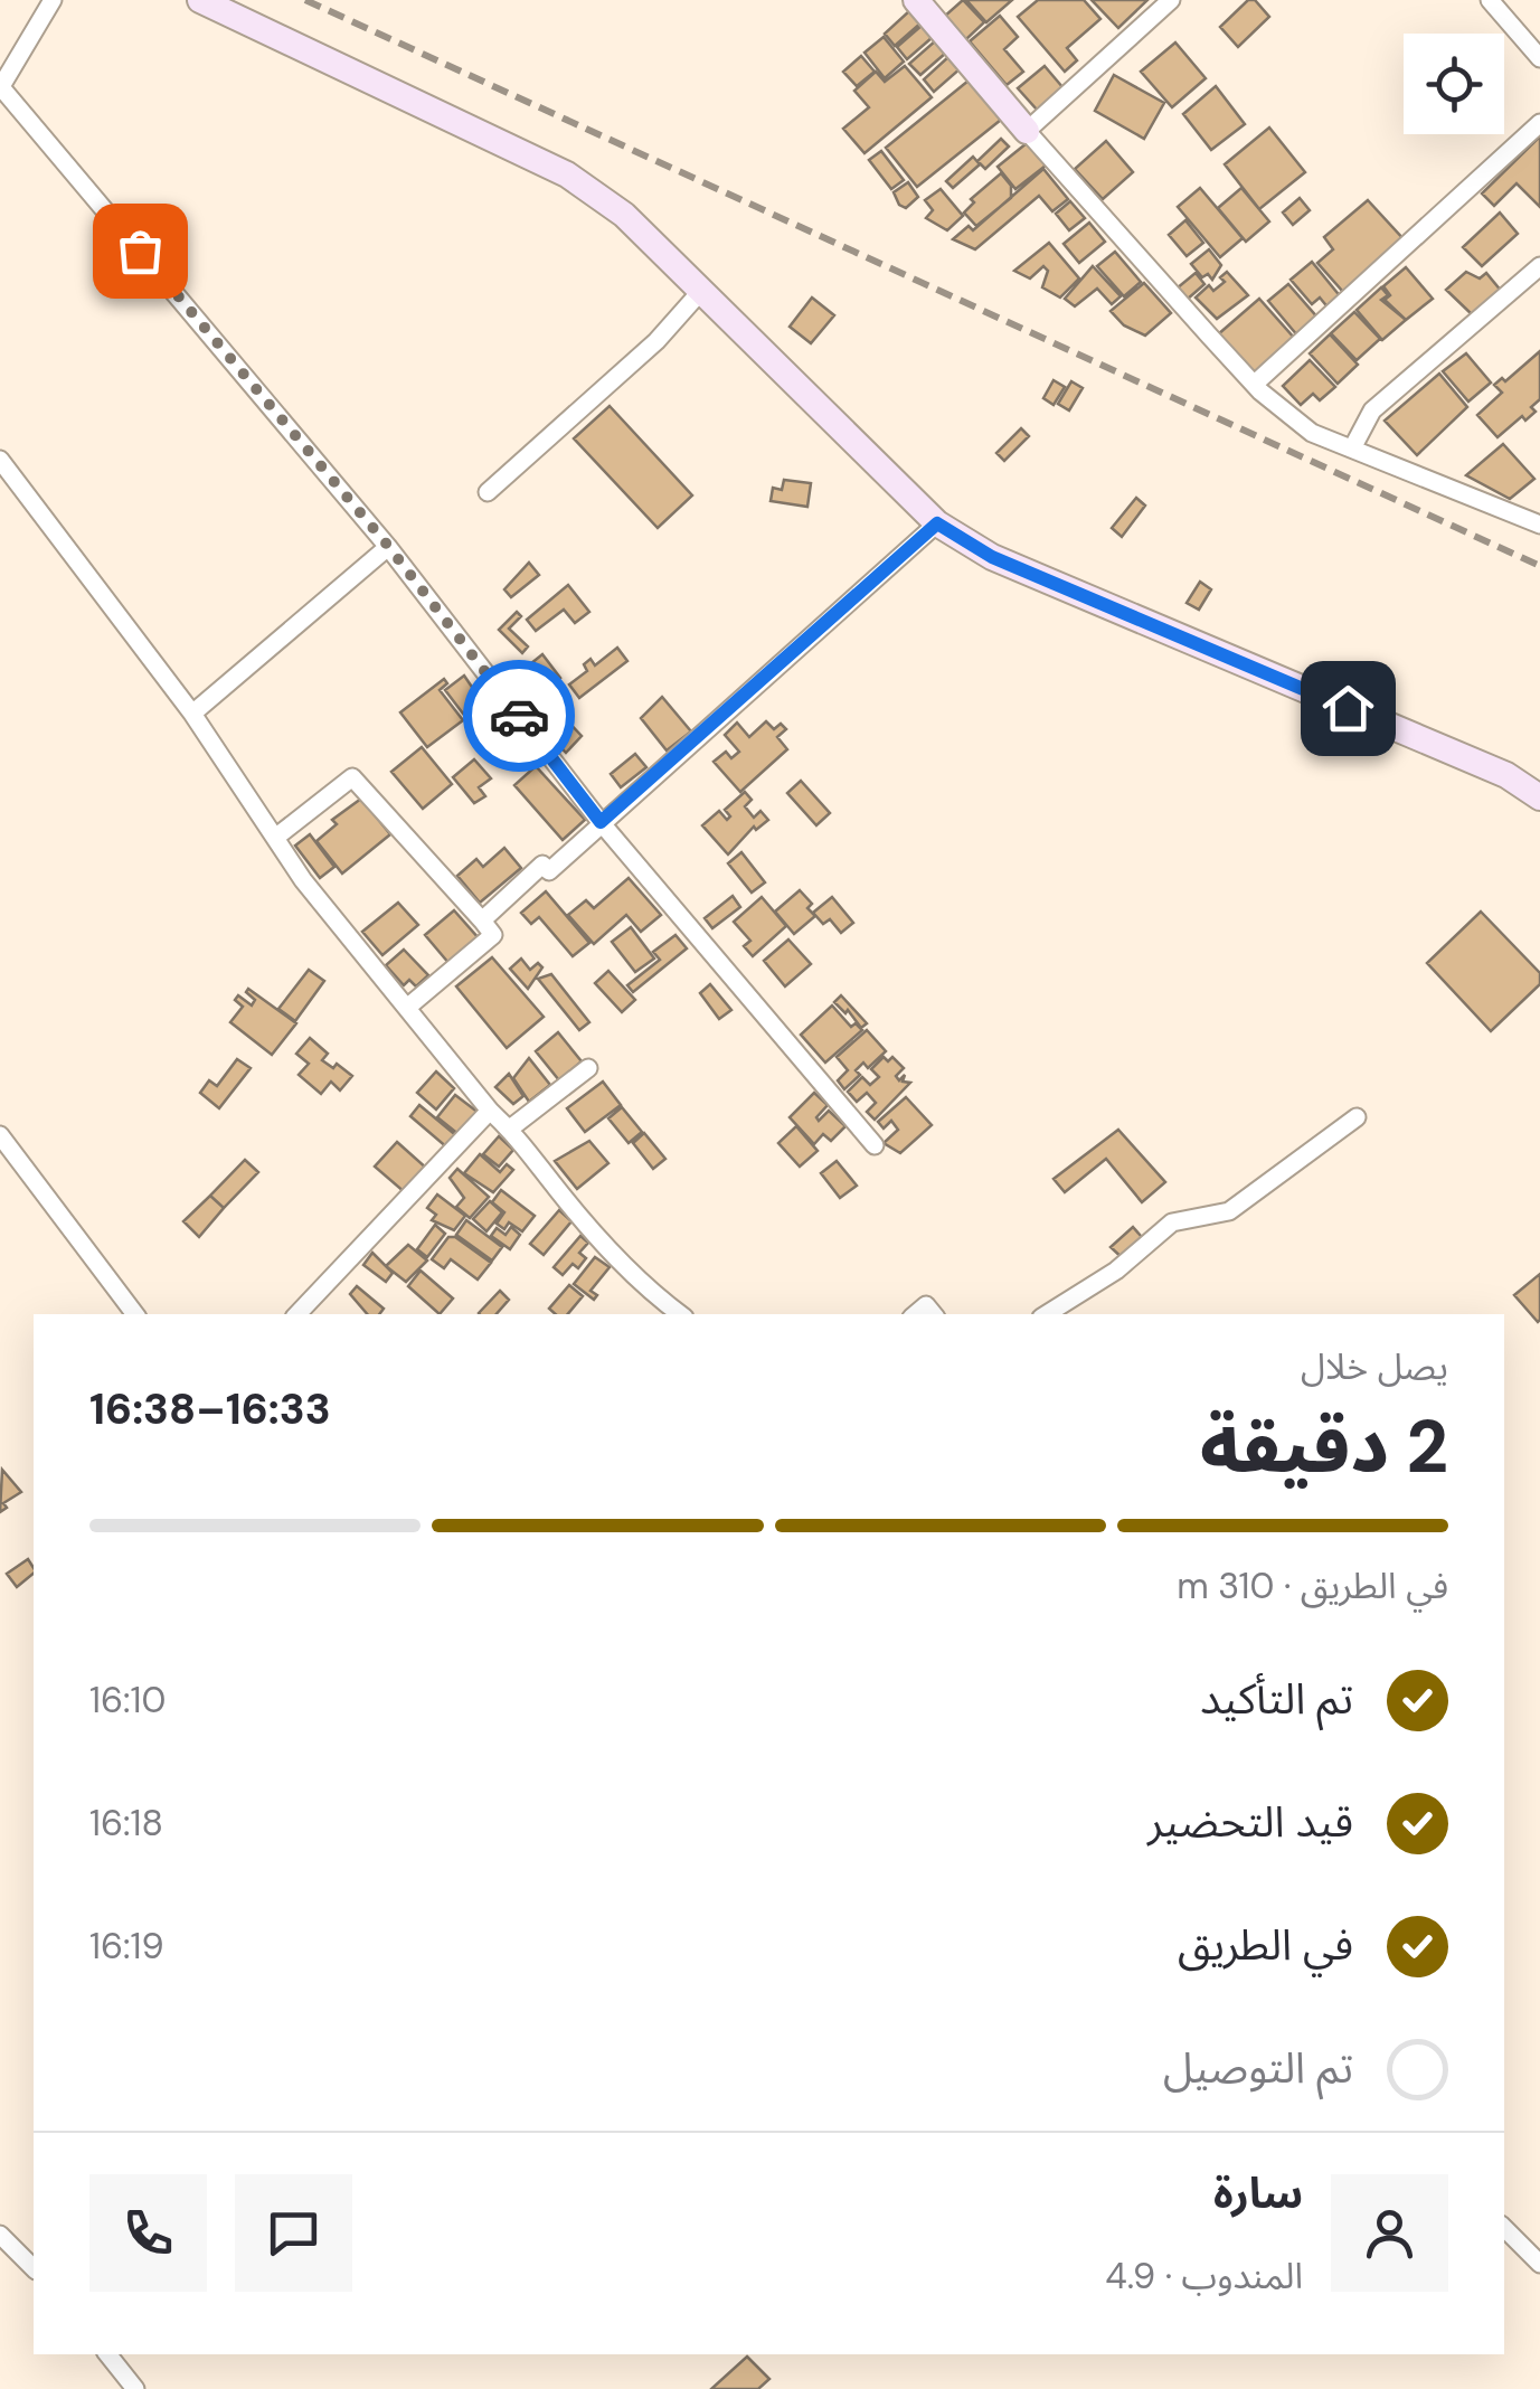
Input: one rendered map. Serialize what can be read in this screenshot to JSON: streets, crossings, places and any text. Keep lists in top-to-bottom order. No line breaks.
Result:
{"page":{"heading":["2 دقيقة","يصل خلال","16:33–16:38"],"panel":["سارة","المندوب · 4.9"],"bar":"في الطريق · 310 m","list":[["تم التأكيد","16:10"],["قيد التحضير","16:18"],["في الطريق","16:19"],"تم التوصيل"]}}
